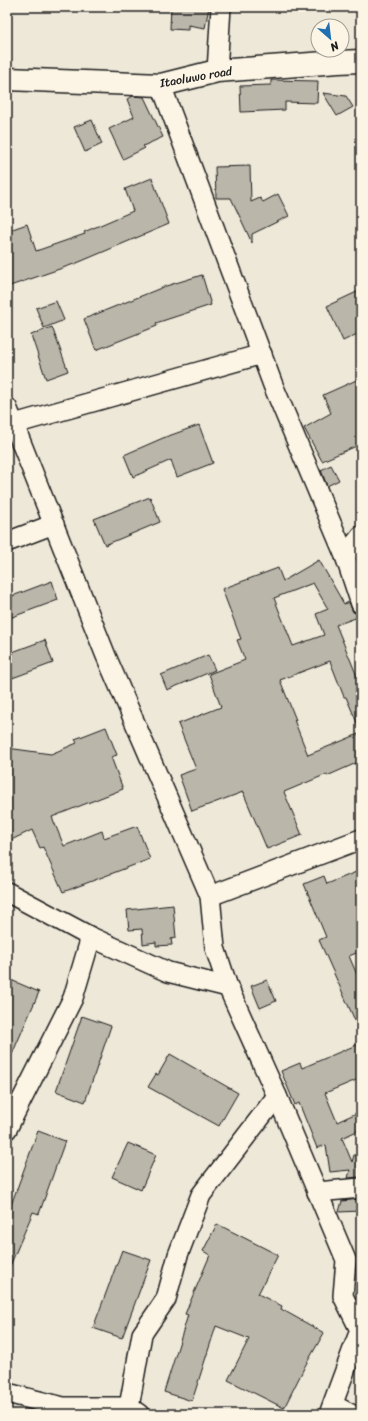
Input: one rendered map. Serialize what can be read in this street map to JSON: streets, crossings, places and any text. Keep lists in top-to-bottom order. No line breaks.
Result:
{"streets":{"street":["Itaoluwo road"]},"north":"bottom right"}
